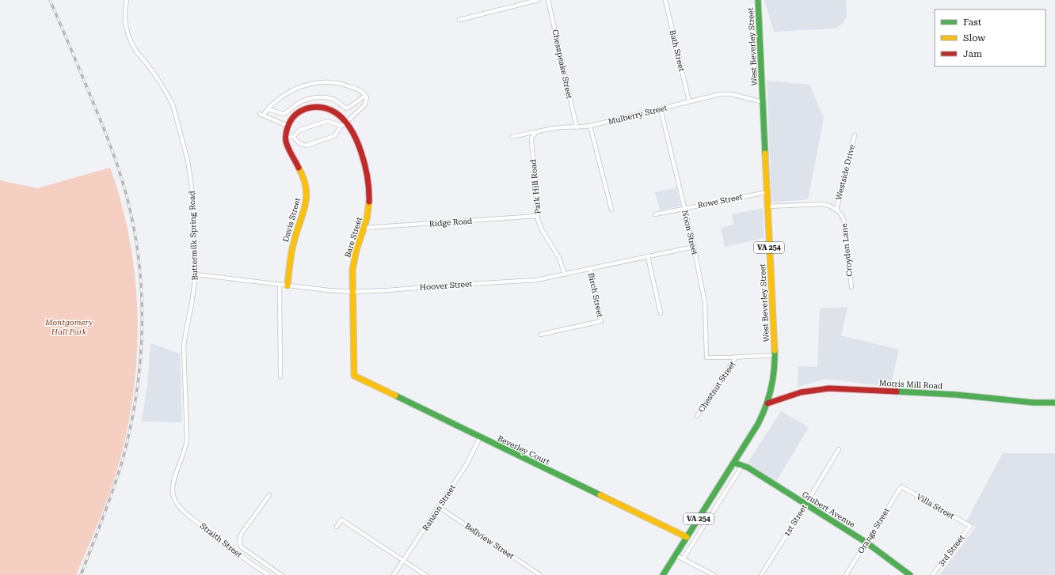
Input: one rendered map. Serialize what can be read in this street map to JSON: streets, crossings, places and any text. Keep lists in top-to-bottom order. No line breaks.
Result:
{"streets":{"street":["West Beverley Street","Bath Street","Chesapeake Street","Mulberry Street","Westside Drive","Park Hill Road","Rowe Street","Davis Street","Ridge Road","Noon Street","Buttermilk Spring Road","Bare Street","VA 254","Croyden Lane","Hoover Street","Birch Street","Morris Mill Road","Chestnut Street","Beverley Court","Villa Street","Ranson Street","Grubert Avenue","1st Street","Orange Street","Straith Street","Bellview Street","3rd Street"]},"crossings":[["West Beverley Street","Mulberry Street"],["West Beverley Street","Rowe Street"],["West Beverley Street","Morris Mill Road"],["West Beverley Street","Beverley Court"],["West Beverley Street","Grubert Avenue"],["Bath Street","Mulberry Street"],["Chesapeake Street","Mulberry Street"],["Mulberry Street","Park Hill Road"],["Mulberry Street","Noon Street"],["Westside Drive","Croyden Lane"],["Park Hill Road","Ridge Road"],["Park Hill Road","Hoover Street"],["Rowe Street","Noon Street"],["Davis Street","Bare Street"],["Davis Street","Hoover Street"],["Ridge Road","Bare Street"],["Noon Street","Hoover Street"],["Noon Street","Chestnut Street"],["Buttermilk Spring Road","Hoover Street"],["Buttermilk Spring Road","Straith Street"],["Bare Street","Hoover Street"],["Bare Street","Beverley Court"],["Hoover Street","Birch Street"],["Beverley Court","Ranson Street"],["Villa Street","Orange Street"],["Villa Street","3rd Street"],["Ranson Street","Bellview Street"],["Grubert Avenue","1st Street"],["Grubert Avenue","Orange Street"]],"parks":["Montgomery Hall Park"],"legend":["Fast","Slow","Jam"]}
